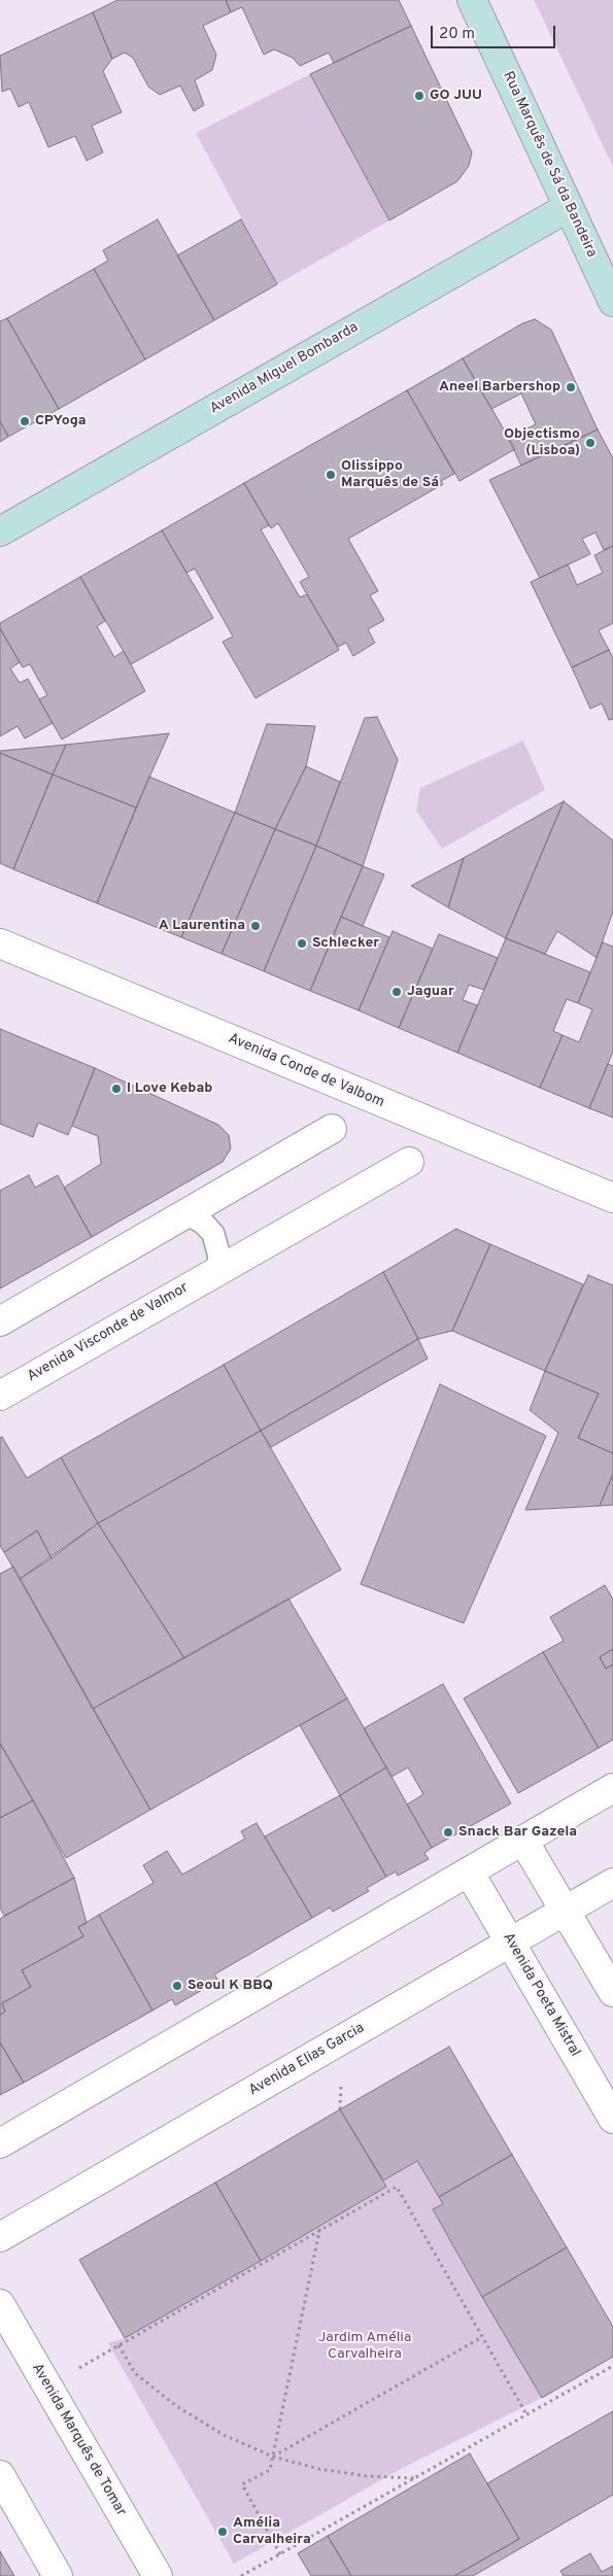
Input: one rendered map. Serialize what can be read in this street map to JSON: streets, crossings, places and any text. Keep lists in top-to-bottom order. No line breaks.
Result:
{"streets":{"street":["Rua Marquês de Sá da Bandeira","Avenida Miguel Bombarda","Avenida Conde de Valbom","Avenida Visconde de Valmor","Avenida Poeta Mistral","Avenida Elias Garcia","Avenida Marquês de Tomar"]},"crossings":[["Rua Marquês de Sá da Bandeira","Avenida Miguel Bombarda"],["Avenida Poeta Mistral","Avenida Elias Garcia"]],"parks":["Jardim Amélia Carvalheira"],"places":["GO JUU","Aneel Barbershop","CPYoga","Objectismo (Lisboa)","Olissippo Marquês de Sá","A Laurentina","Schlecker","Jaguar","I Love Kebab","Snack Bar Gazela","Seoul K BBQ","Amélia Carvalheira"],"scale_bar":"20 m"}
